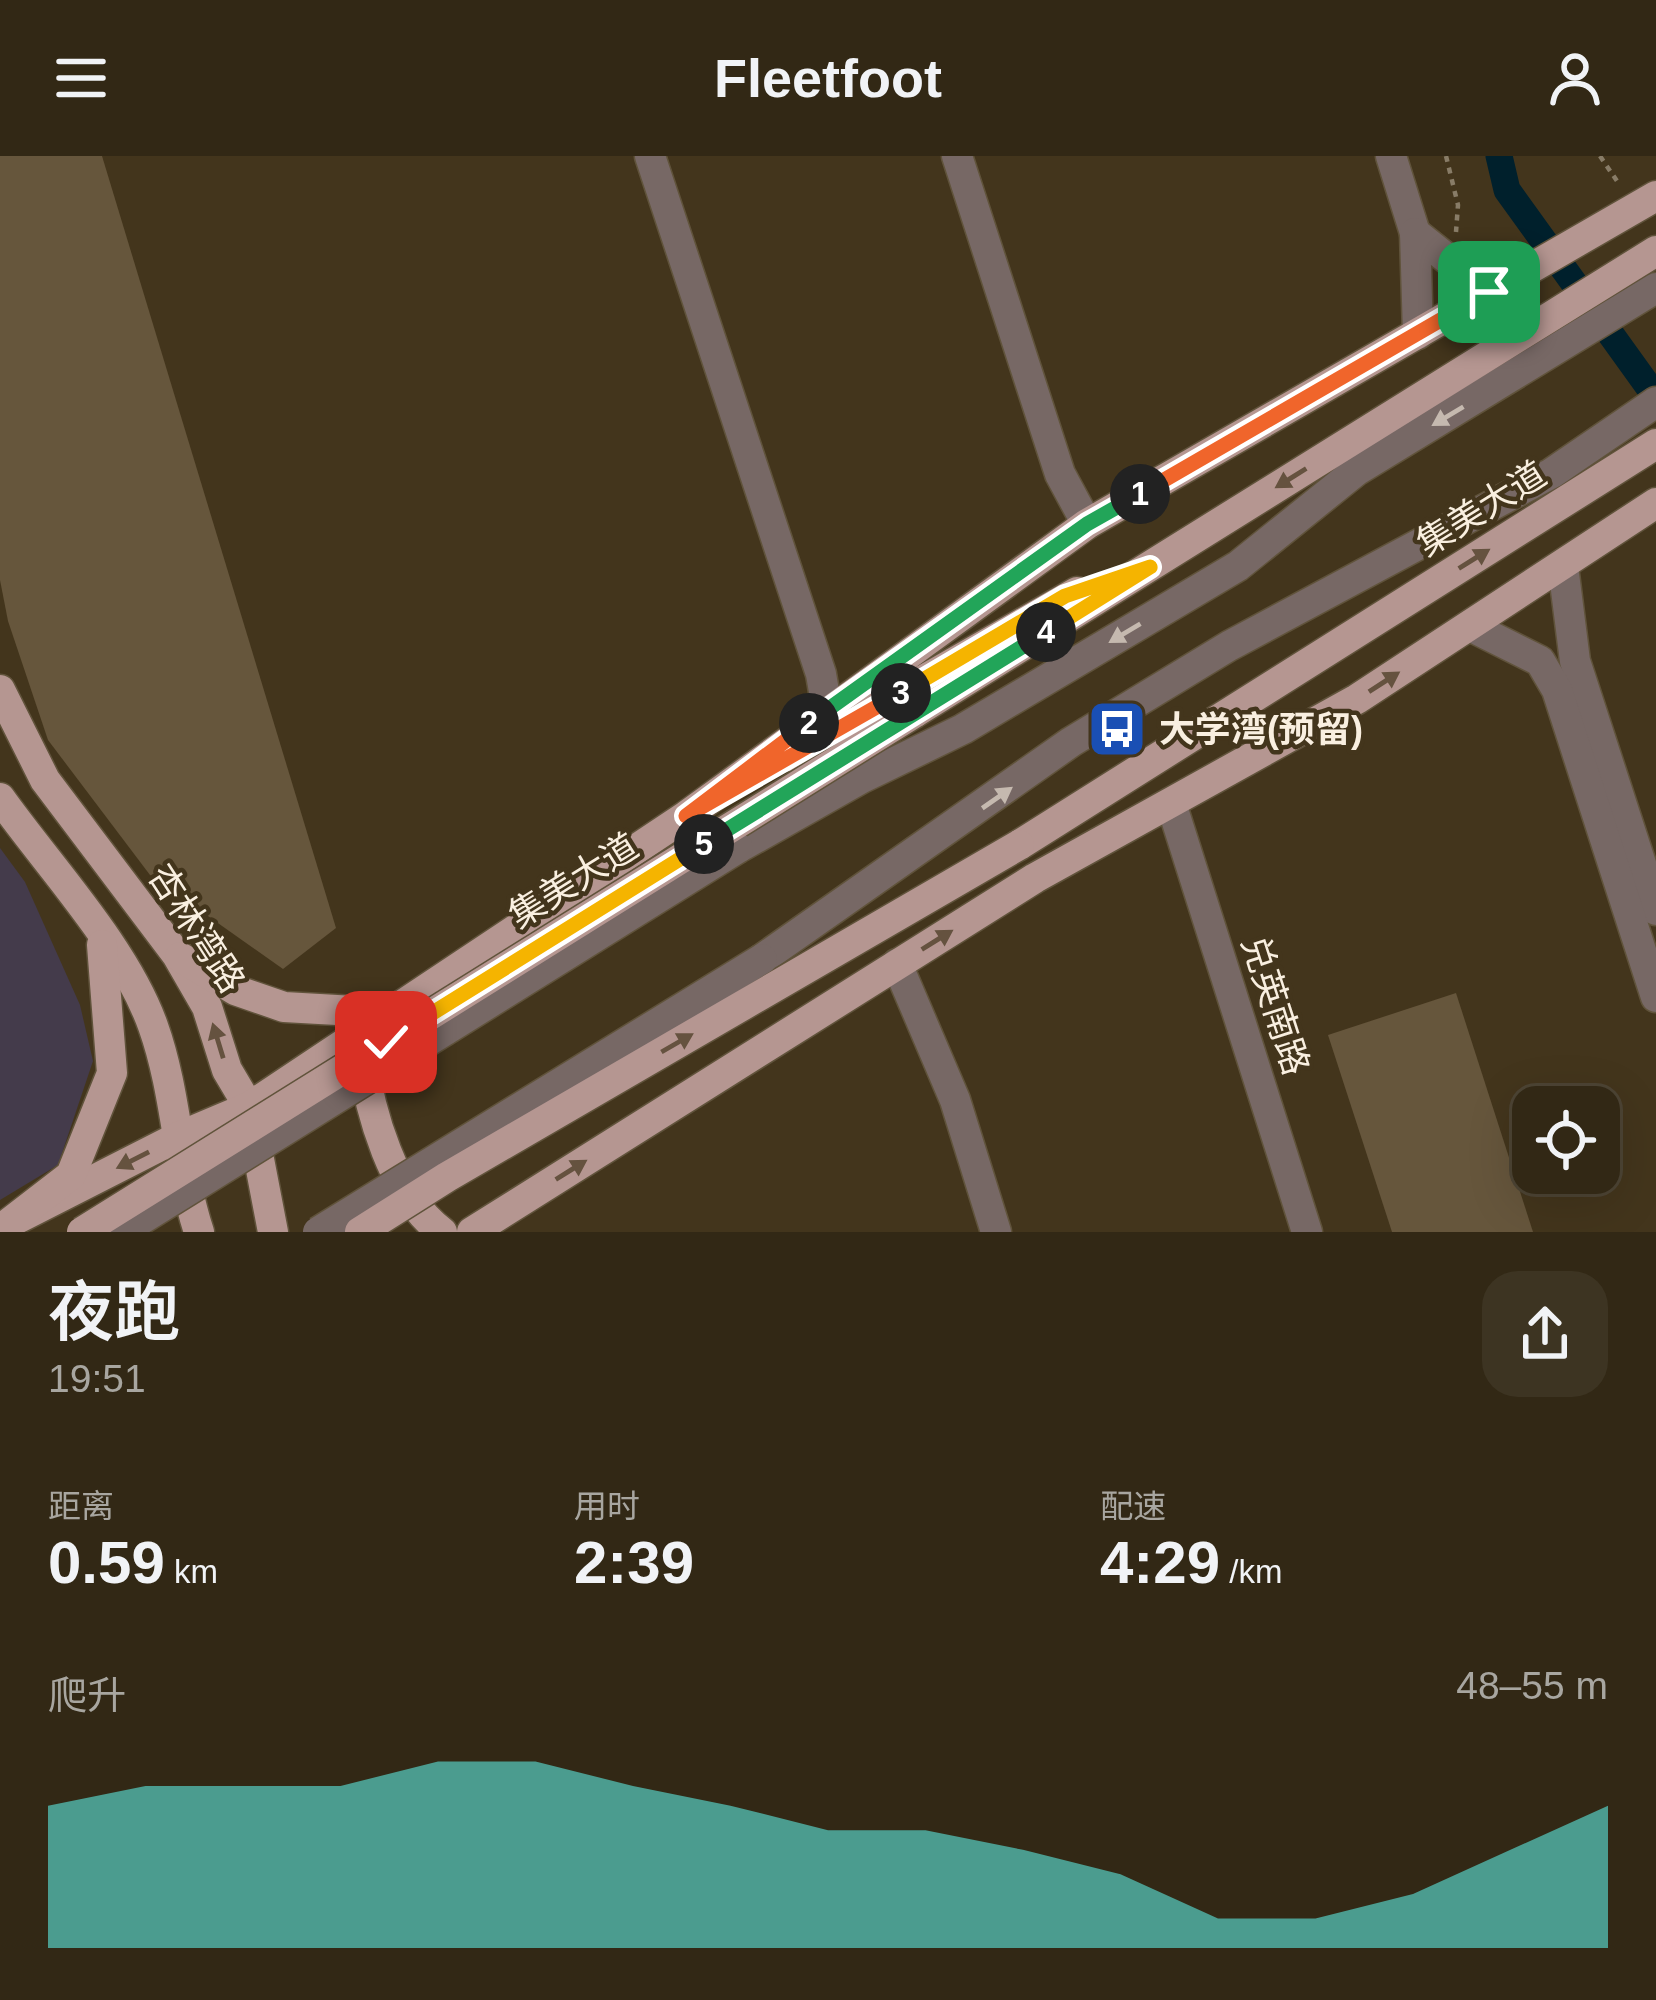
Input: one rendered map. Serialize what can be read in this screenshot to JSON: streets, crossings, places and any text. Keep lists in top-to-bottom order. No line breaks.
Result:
{"streets":{"main road":["集美大道","杏林湾路"],"street":["兑英南路"]},"places":{"bus stop":["大学湾(预留)"]},"page":{"header":"Fleetfoot","pins":["1","4","3","2","5"],"heading":["夜跑","19:51"],"stats":[["距离","0.59 km"],["用时","2:39"],["配速","4:29 /km"]],"chart":["爬升","48–55 m"]}}
